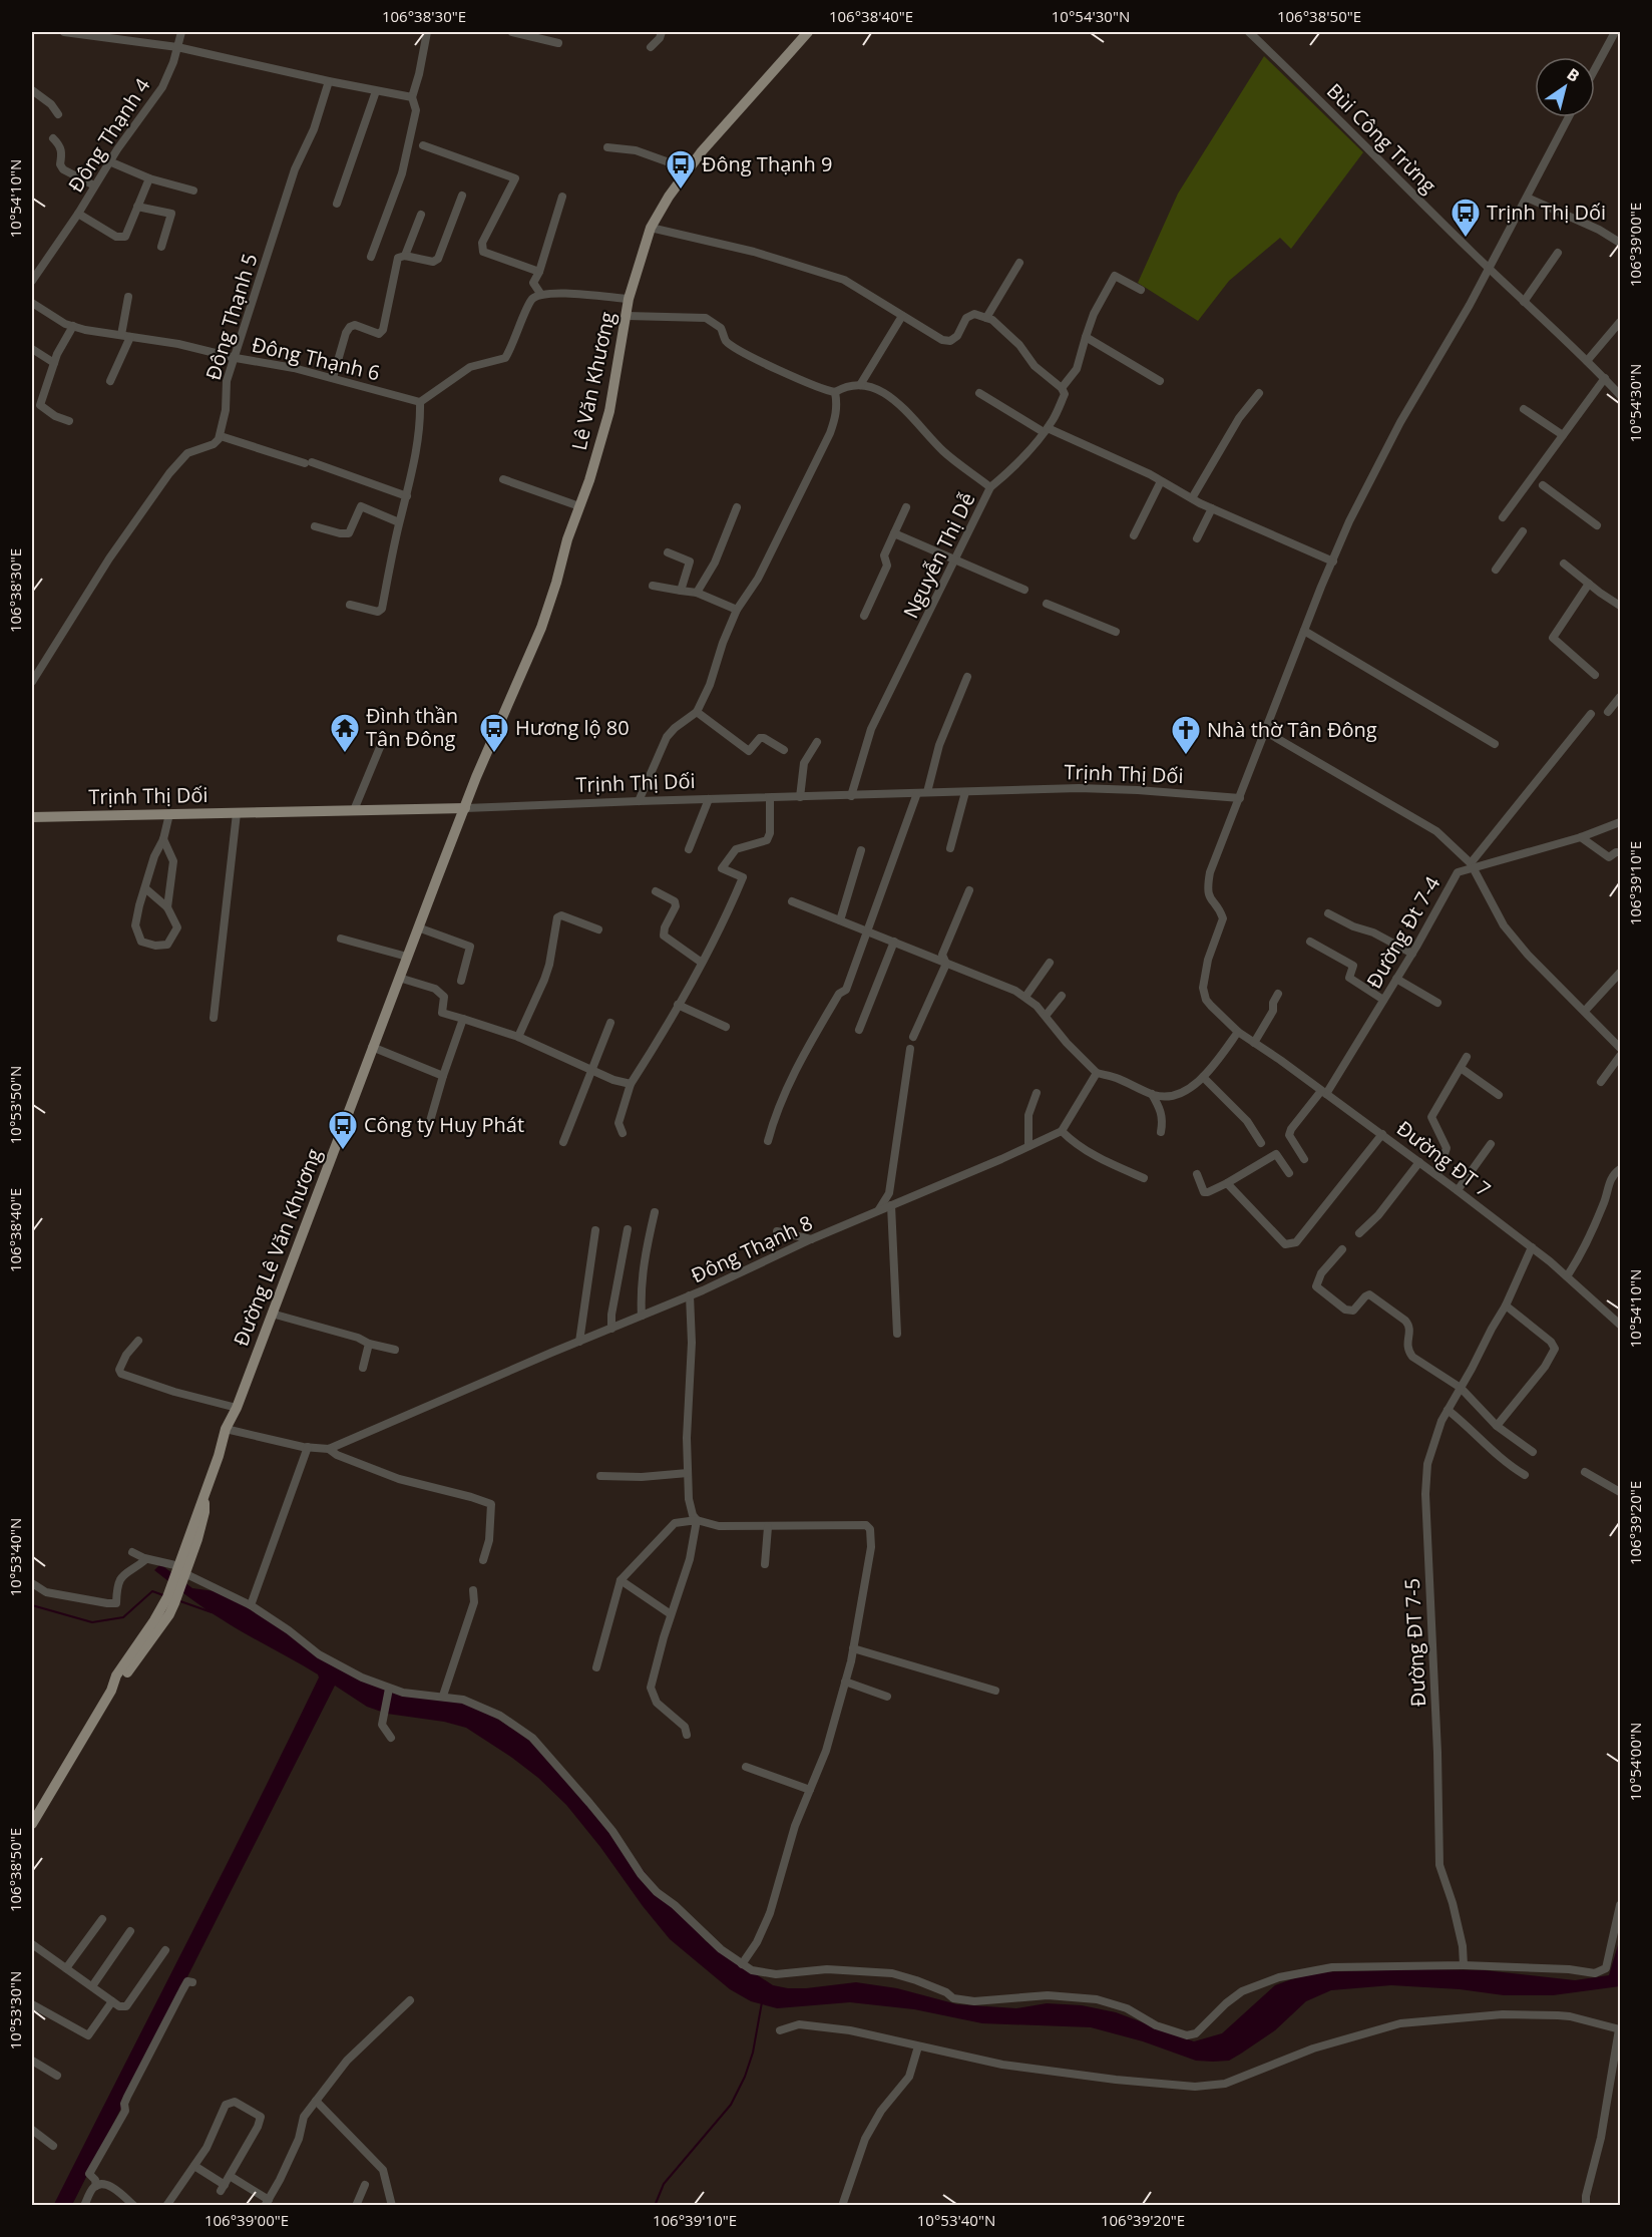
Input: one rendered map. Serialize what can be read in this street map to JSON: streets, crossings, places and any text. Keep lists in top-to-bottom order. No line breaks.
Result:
{"streets":{"main road":["Lê Văn Khương","Trịnh Thị Dối","Đường Lê Văn Khương"],"street":["Đông Thạnh 4","Bùi Công Trừng","Đông Thạnh 5","Đông Thạnh 6","Nguyễn Thị Dễ","Đường Đt 7-4","Đường ĐT 7","Đông Thạnh 8","Đường ĐT 7-5"]},"crossings":[["Đông Thạnh 5","Đông Thạnh 6"],["Lê Văn Khương","Trịnh Thị Dối"],["Lê Văn Khương","Đường Lê Văn Khương"],["Nguyễn Thị Dễ","Trịnh Thị Dối"],["Trịnh Thị Dối","Đường Lê Văn Khương"],["Đường Đt 7-4","Đường ĐT 7"],["Đường ĐT 7","Đường ĐT 7-5"],["Đường Lê Văn Khương","Đông Thạnh 8"]],"places":{"bus stop":["Đông Thạnh 9","Trịnh Thị Dối","Hương lộ 80","Công ty Huy Phát"],"temple":["Đình thần Tân Đông"],"church":["Nhà thờ Tân Đông"]},"north":"top right","coordinates":["106°38'30\"E","106°38'40\"E","10°54'30\"N","106°38'50\"E","10°54'10\"N","106°39'00\"E","106°39'10\"E","10°53'50\"N","106°39'20\"E","10°53'40\"N","10°54'00\"N","10°53'30\"N"]}
